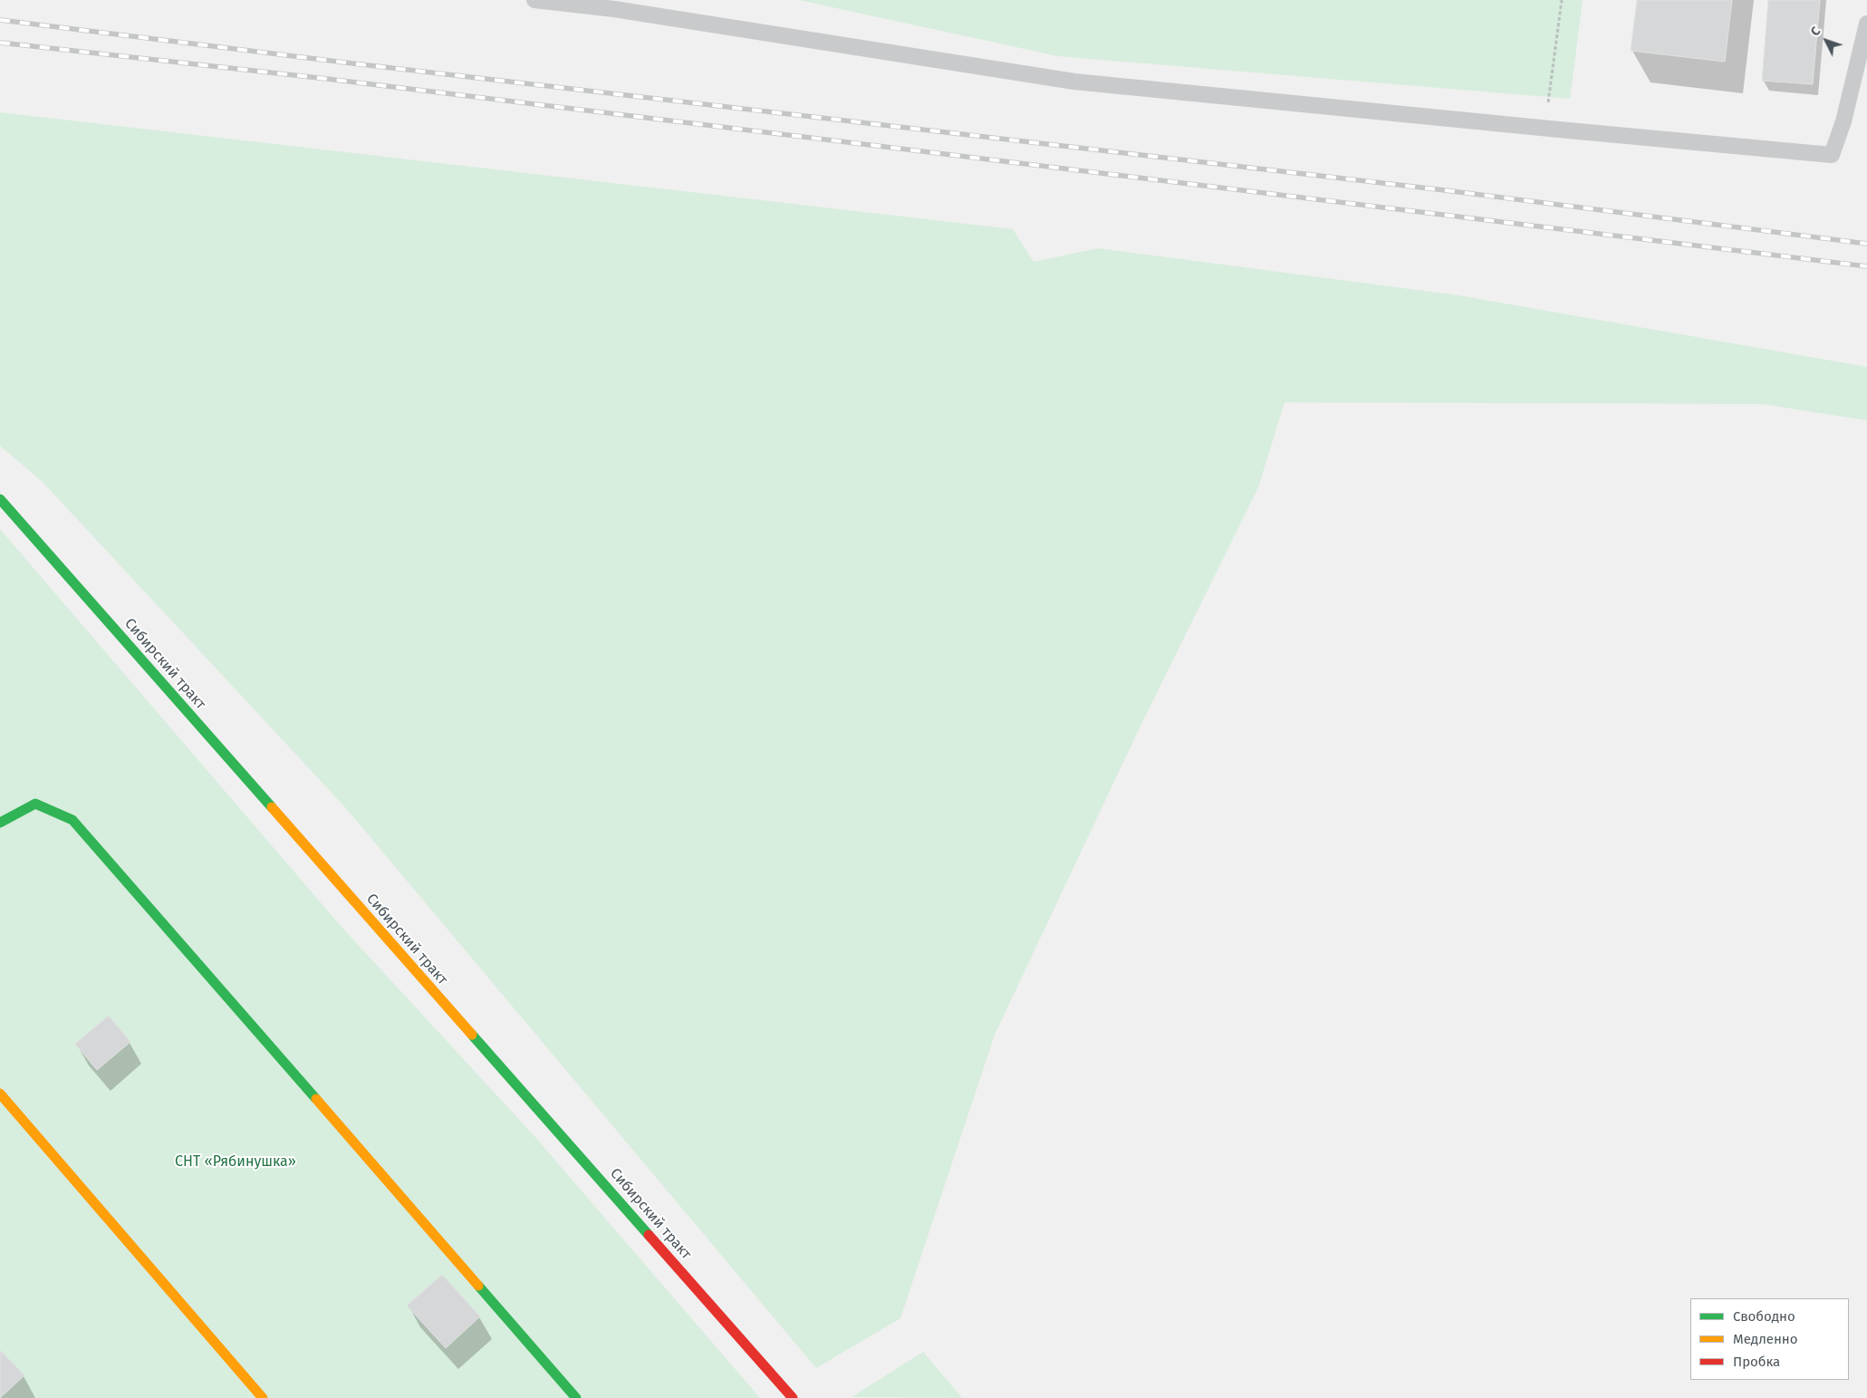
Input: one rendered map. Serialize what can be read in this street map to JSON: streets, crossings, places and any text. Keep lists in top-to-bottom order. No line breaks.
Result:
{"streets":{"street":["Сибирский тракт"]},"parks":["СНТ «Рябинушка»"],"legend":["Свободно","Медленно","Пробка"],"north":"top left"}
